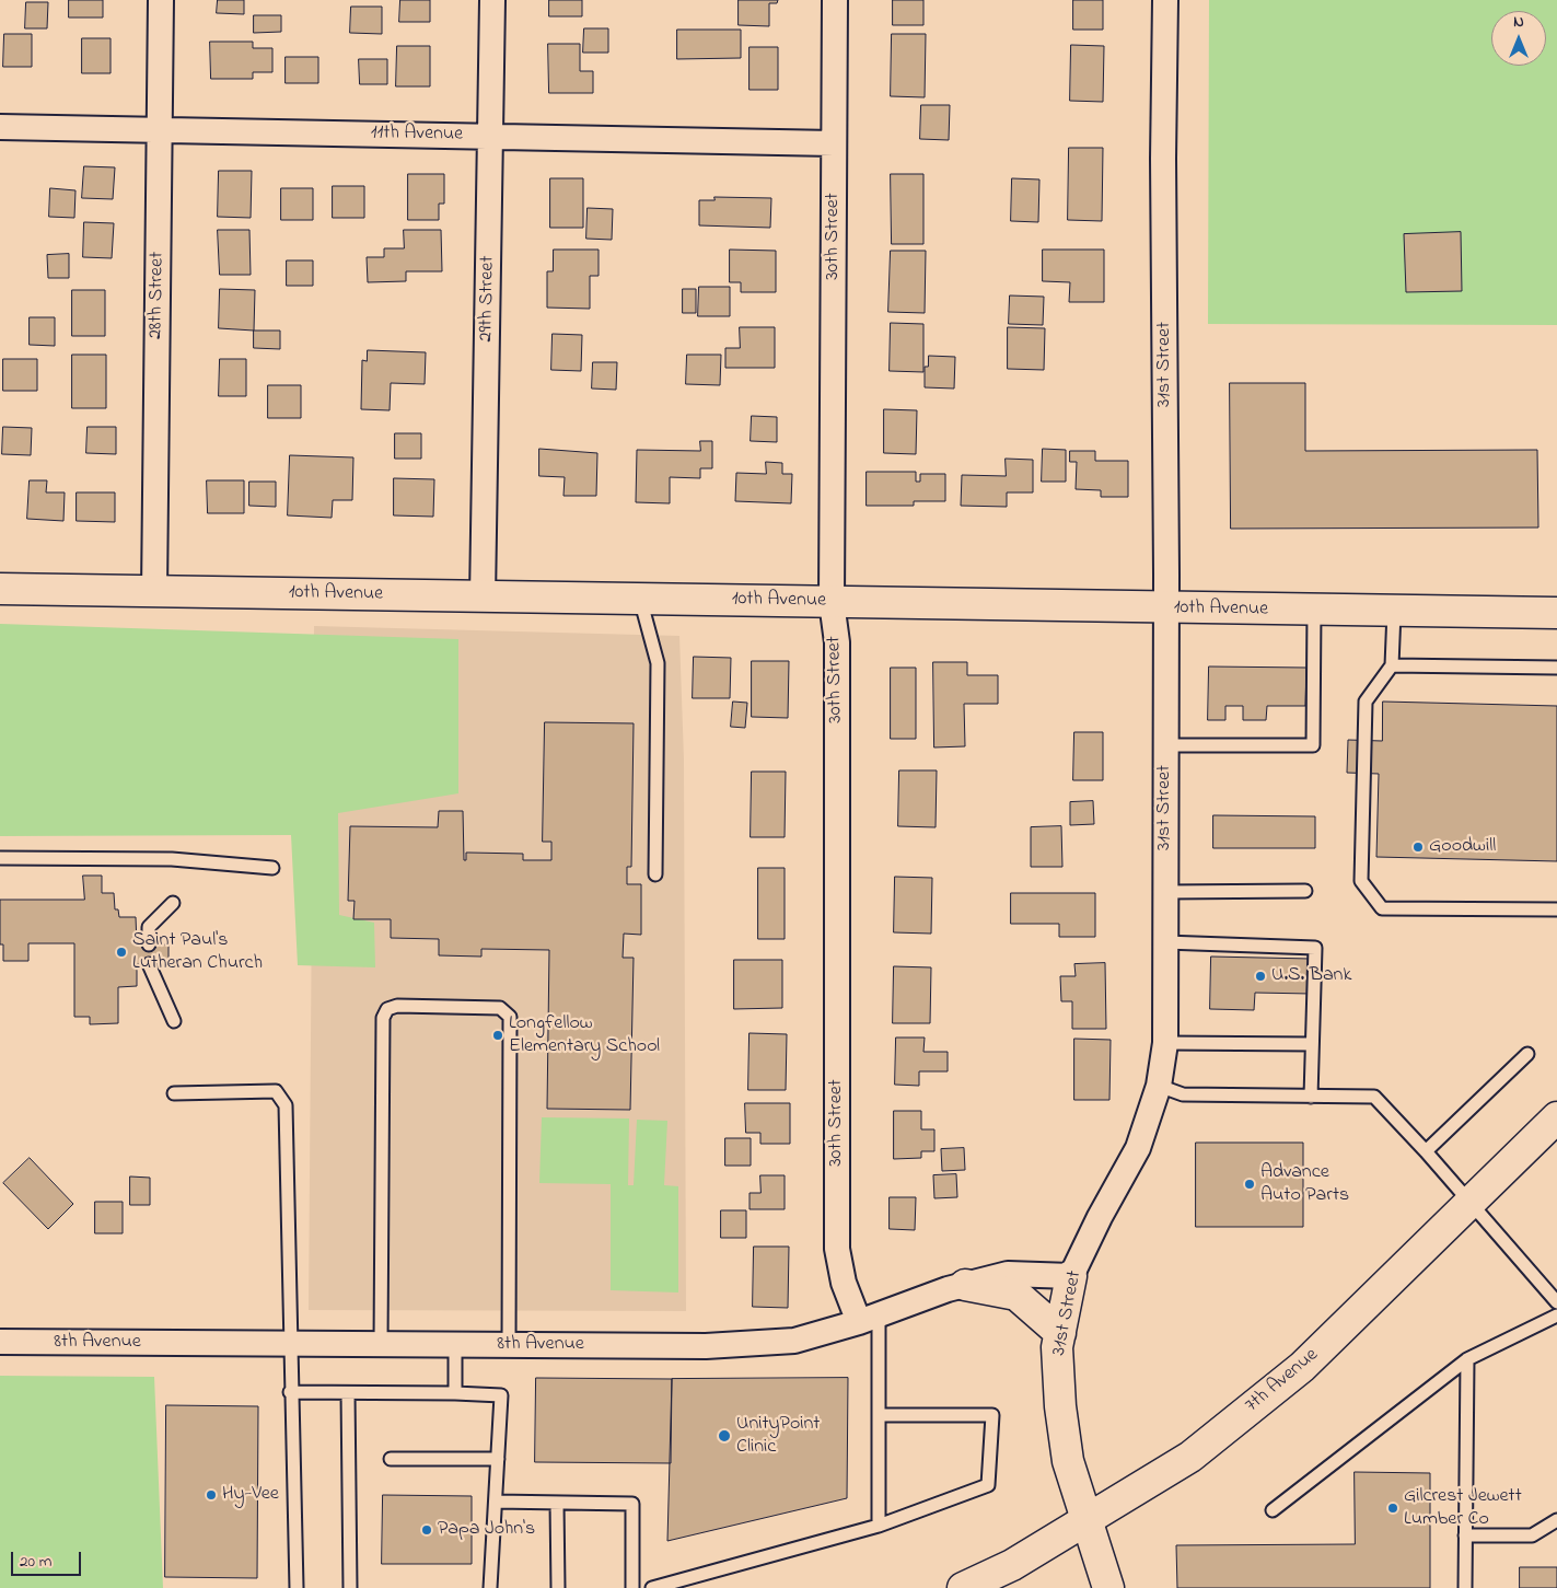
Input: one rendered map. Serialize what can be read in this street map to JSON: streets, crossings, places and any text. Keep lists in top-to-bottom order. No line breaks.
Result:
{"streets":{"street":["11th Avenue","30th Street","28th Street","29th Street","31st Street","10th Avenue","8th Avenue","7th Avenue"]},"crossings":[["11th Avenue","30th Street"],["11th Avenue","28th Street"],["11th Avenue","29th Street"],["30th Street","10th Avenue"],["30th Street","8th Avenue"],["28th Street","10th Avenue"],["29th Street","10th Avenue"],["31st Street","10th Avenue"],["31st Street","8th Avenue"],["31st Street","7th Avenue"]],"places":["Goodwill","Saint Paul's Lutheran Church","U.S. Bank","Longfellow Elementary School","Advance Auto Parts","UnityPoint Clinic","Hy-Vee","Gilcrest Jewett Lumber Co","Papa John's"],"scale_bar":"20 m","north":"top"}
